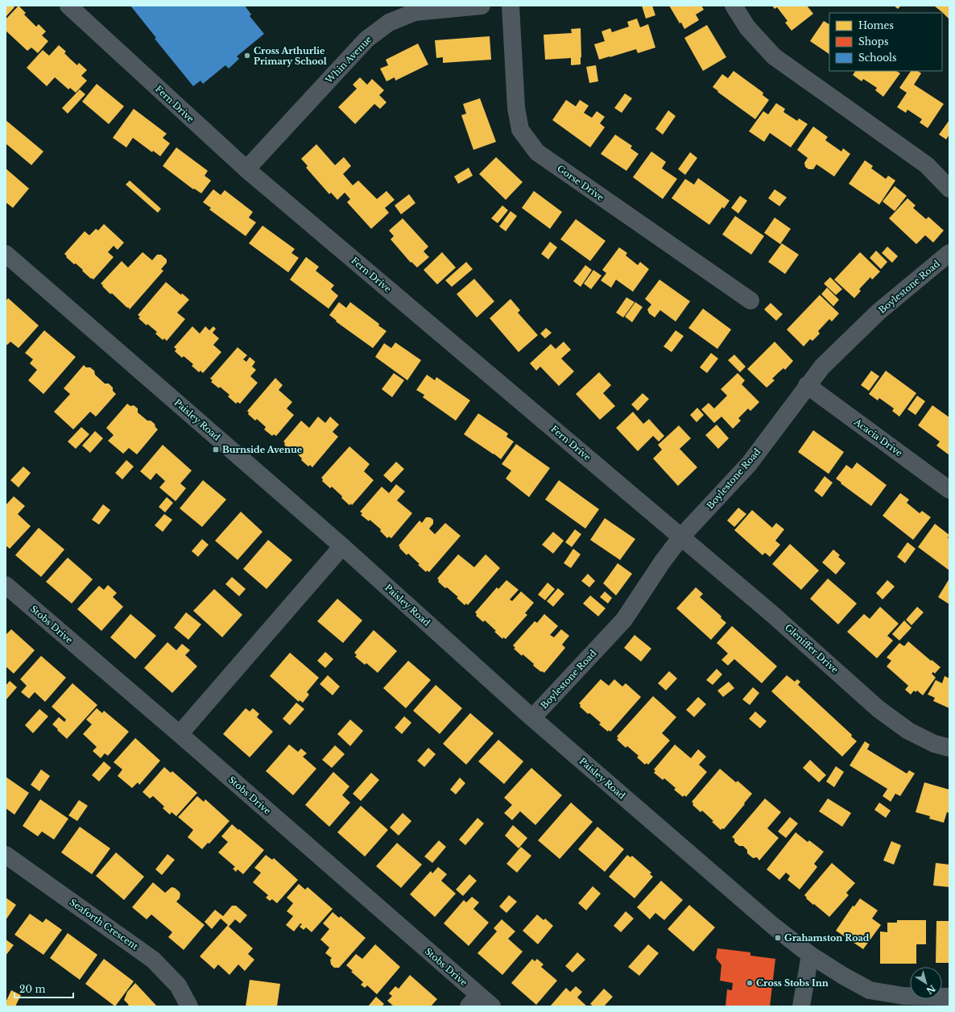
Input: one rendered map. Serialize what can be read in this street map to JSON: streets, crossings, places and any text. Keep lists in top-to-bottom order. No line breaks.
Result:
{"streets":{"main road":["Paisley Road"],"street":["Whin Avenue","Fern Drive","Gorse Drive","Boylestone Road","Acacia Drive","Stobs Drive","Gleniffer Drive","Seaforth Crescent"]},"crossings":[["Whin Avenue","Fern Drive"],["Fern Drive","Boylestone Road"],["Fern Drive","Gleniffer Drive"],["Boylestone Road","Paisley Road"],["Boylestone Road","Acacia Drive"],["Boylestone Road","Gleniffer Drive"]],"places":{"other":["Cross Arthurlie Primary School","Cross Stobs Inn"],"transit":["Burnside Avenue","Grahamston Road"]},"legend":["Homes","Shops","Schools"],"scale_bar":"20 m","north":"bottom right"}
